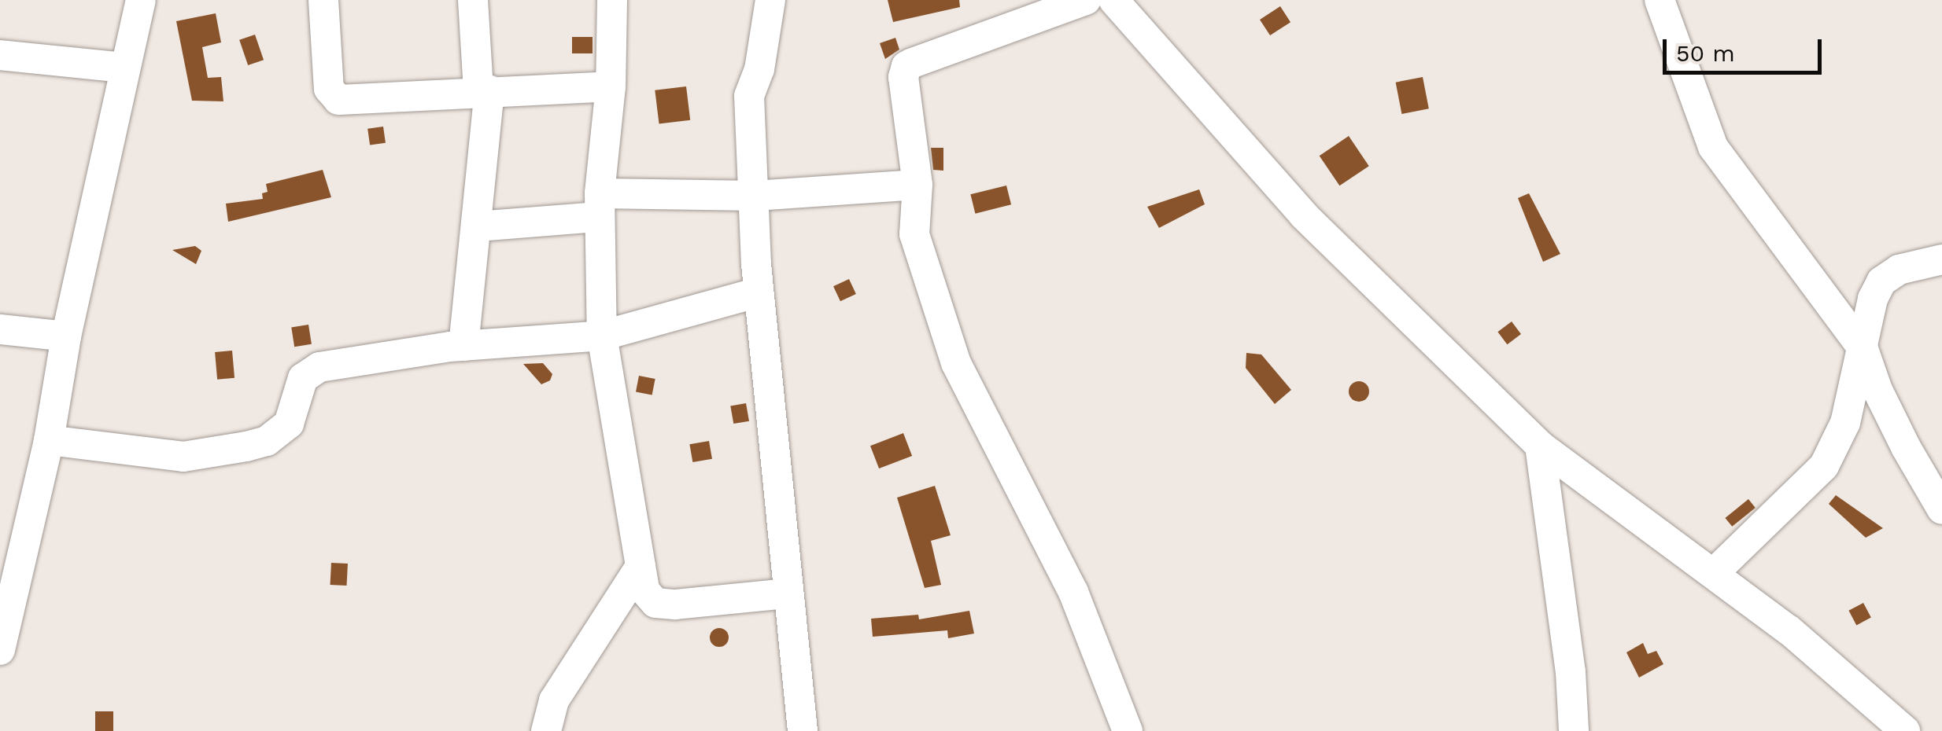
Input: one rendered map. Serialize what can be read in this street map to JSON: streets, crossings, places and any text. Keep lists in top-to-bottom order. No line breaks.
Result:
{"scale_bar":"50 m"}
